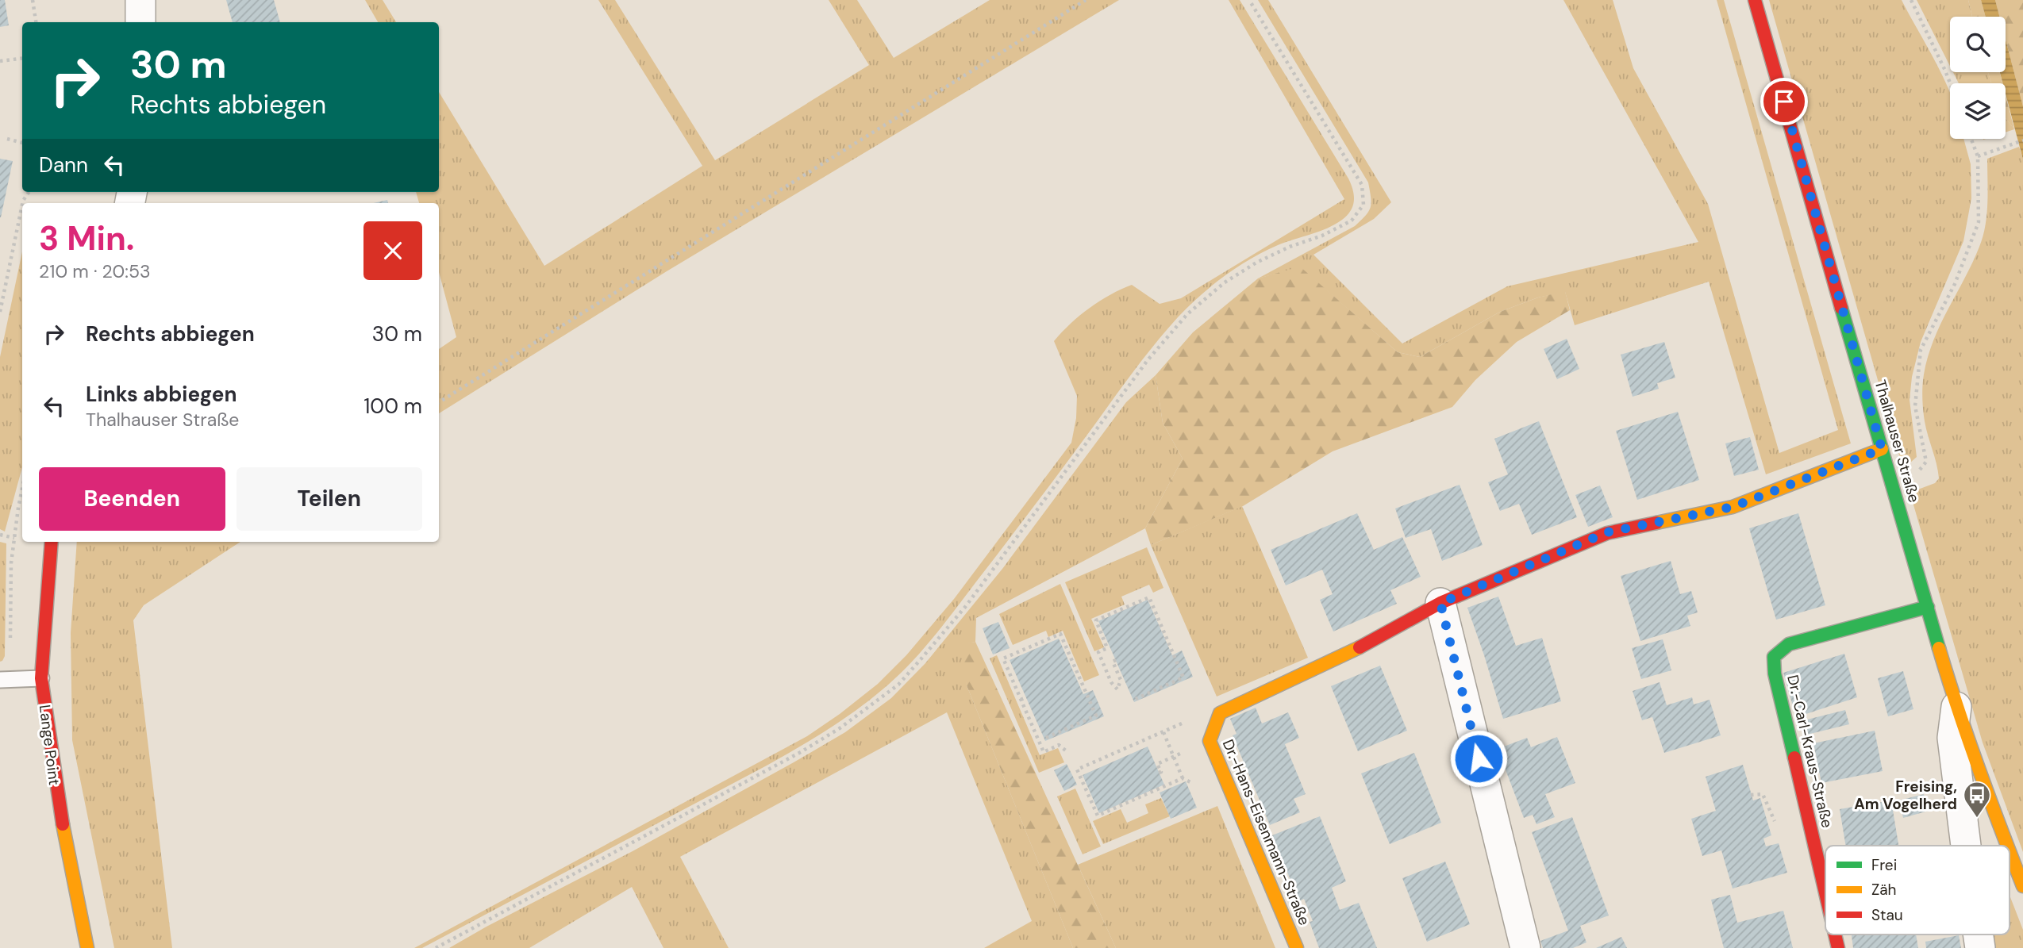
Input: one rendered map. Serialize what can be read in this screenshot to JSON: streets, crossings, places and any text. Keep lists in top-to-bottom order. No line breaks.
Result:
{"streets":{"street":["Thalhauser Straße","Lange Point","Dr.-Carl-Kraus-Straße","Dr.-Hans-Eisenmann-Straße"]},"crossings":[["Thalhauser Straße","Dr.-Carl-Kraus-Straße"],["Thalhauser Straße","Dr.-Hans-Eisenmann-Straße"]],"places":{"bus stop":["Freising, Am Vogelherd"]},"legend":["Frei","Zäh","Stau"],"page":{"turn":["30 m","Rechts abbiegen"],"then":"Dann","heading":["3 Min.","210 m · 20:53"],"list":[{"name":"Rechts abbiegen","value":"30 m"},{"name":"Links abbiegen","note":"Thalhauser Straße","value":"100 m"}],"buttons":["Beenden","Teilen"]}}
